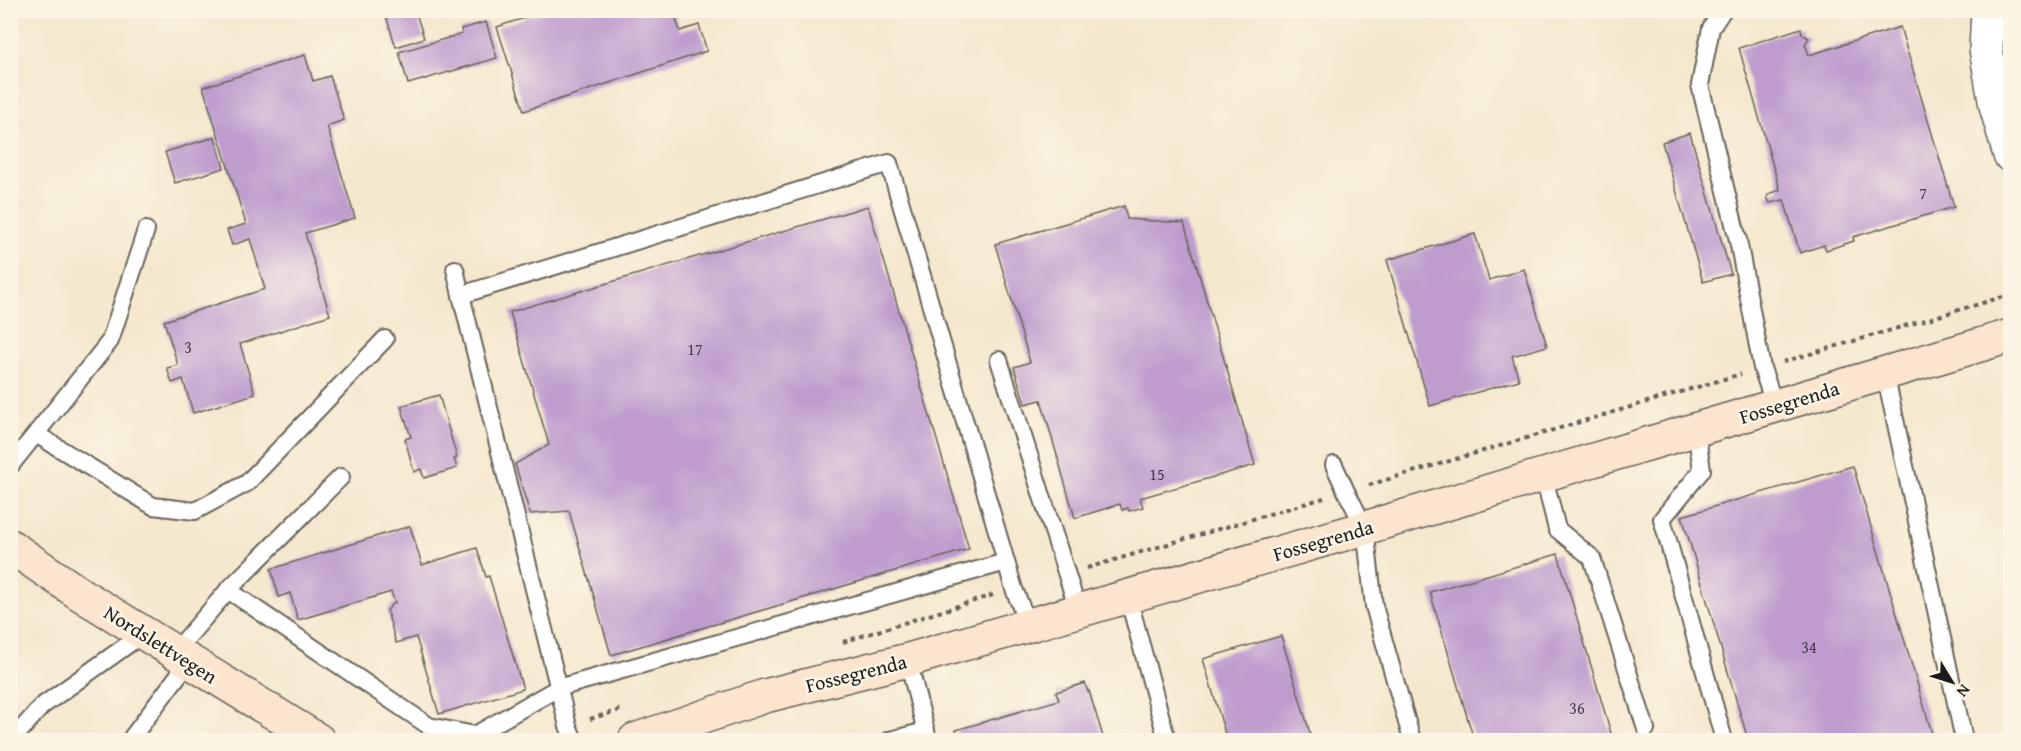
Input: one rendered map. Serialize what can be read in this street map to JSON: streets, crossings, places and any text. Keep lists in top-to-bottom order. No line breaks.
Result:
{"streets":{"street":["Fossegrenda","Nordslettvegen"]},"house_numbers":["7","3","17","15","34","36"],"north":"bottom right"}
